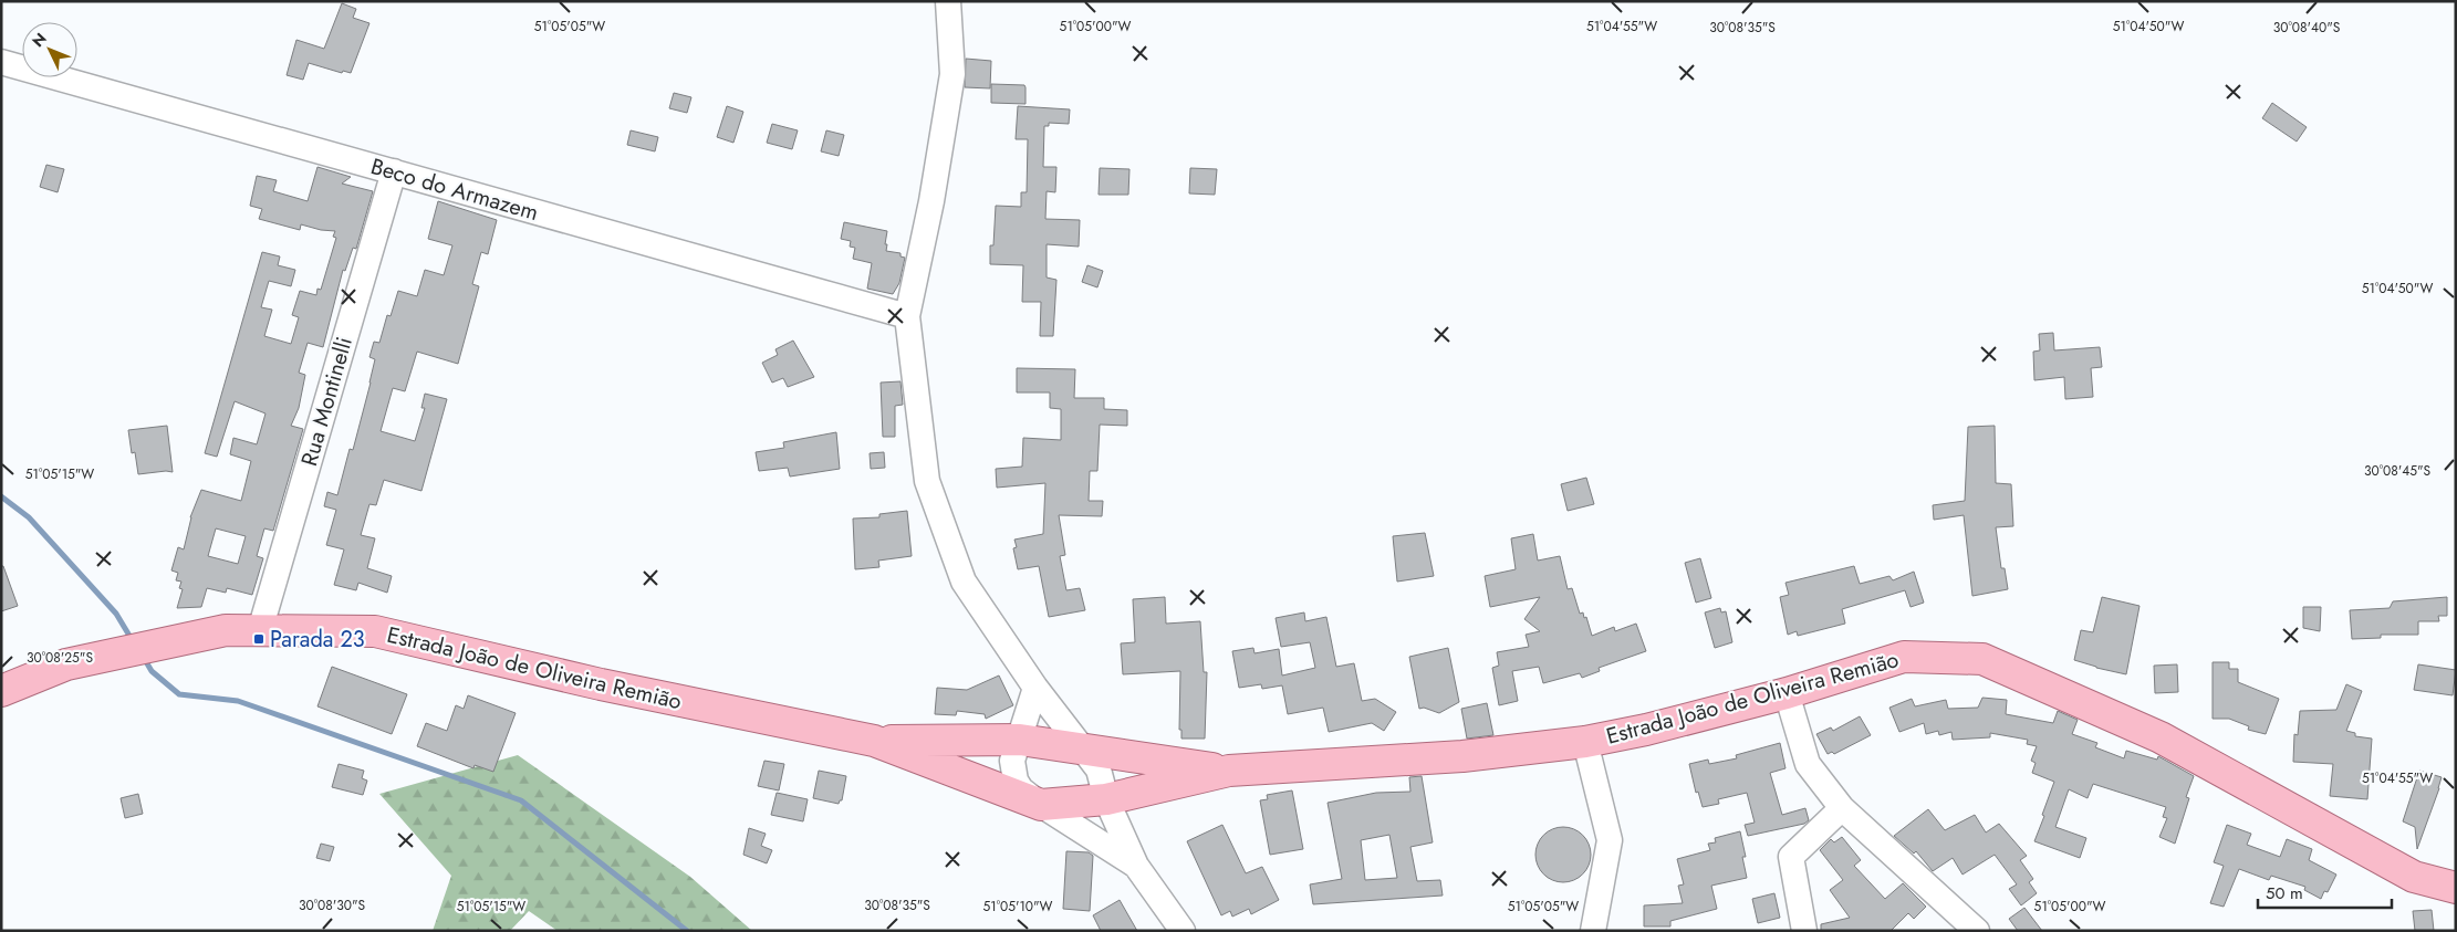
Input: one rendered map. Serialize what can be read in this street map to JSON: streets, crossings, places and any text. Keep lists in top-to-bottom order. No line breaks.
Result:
{"streets":{"main road":["Estrada João de Oliveira Remião"],"street":["Beco do Armazem","Rua Montinelli"]},"crossings":[["Beco do Armazem","Rua Montinelli"],["Rua Montinelli","Estrada João de Oliveira Remião"]],"places":{"transit":["Parada 23"]},"scale_bar":"50 m","north":"top left","coordinates":["51°05'05\"W","51°05'00\"W","51°04'55\"W","51°04'50\"W","30°08'35\"S","30°08'40\"S","30°08'45\"S","51°05'15\"W","30°08'25\"S","30°08'30\"S","51°05'10\"W"]}
